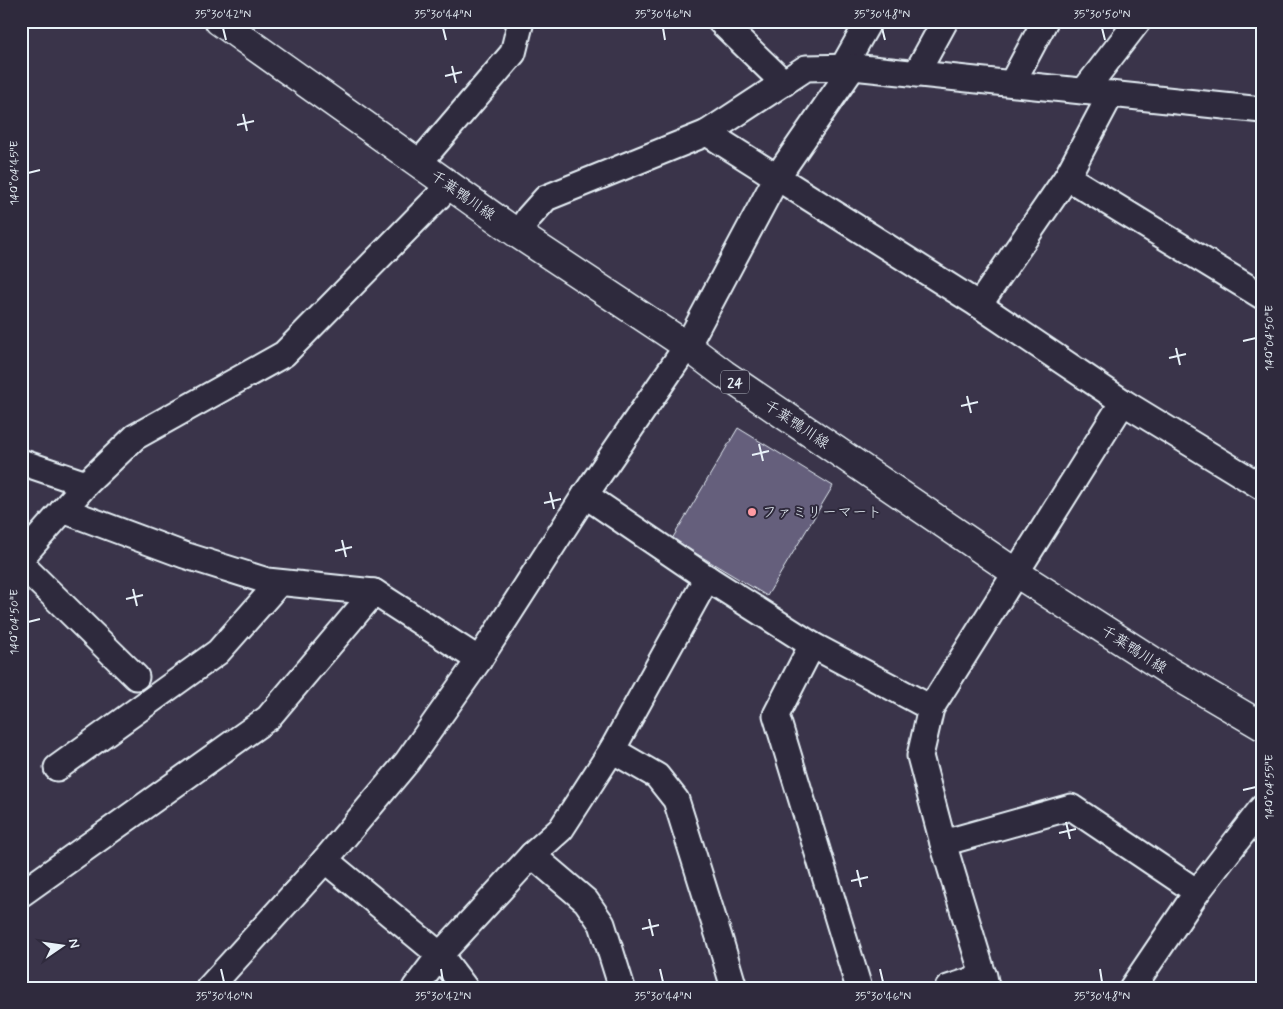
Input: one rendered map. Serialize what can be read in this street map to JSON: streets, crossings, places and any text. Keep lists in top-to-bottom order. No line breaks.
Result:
{"streets":{"main road":["千葉鴨川線","24"]},"places":["ファミリーマート"],"north":"right","coordinates":["35°30'42\"N","35°30'44\"N","35°30'46\"N","35°30'48\"N","35°30'50\"N","140°04'45\"E","140°04'50\"E","140°04'55\"E","35°30'40\"N"]}
